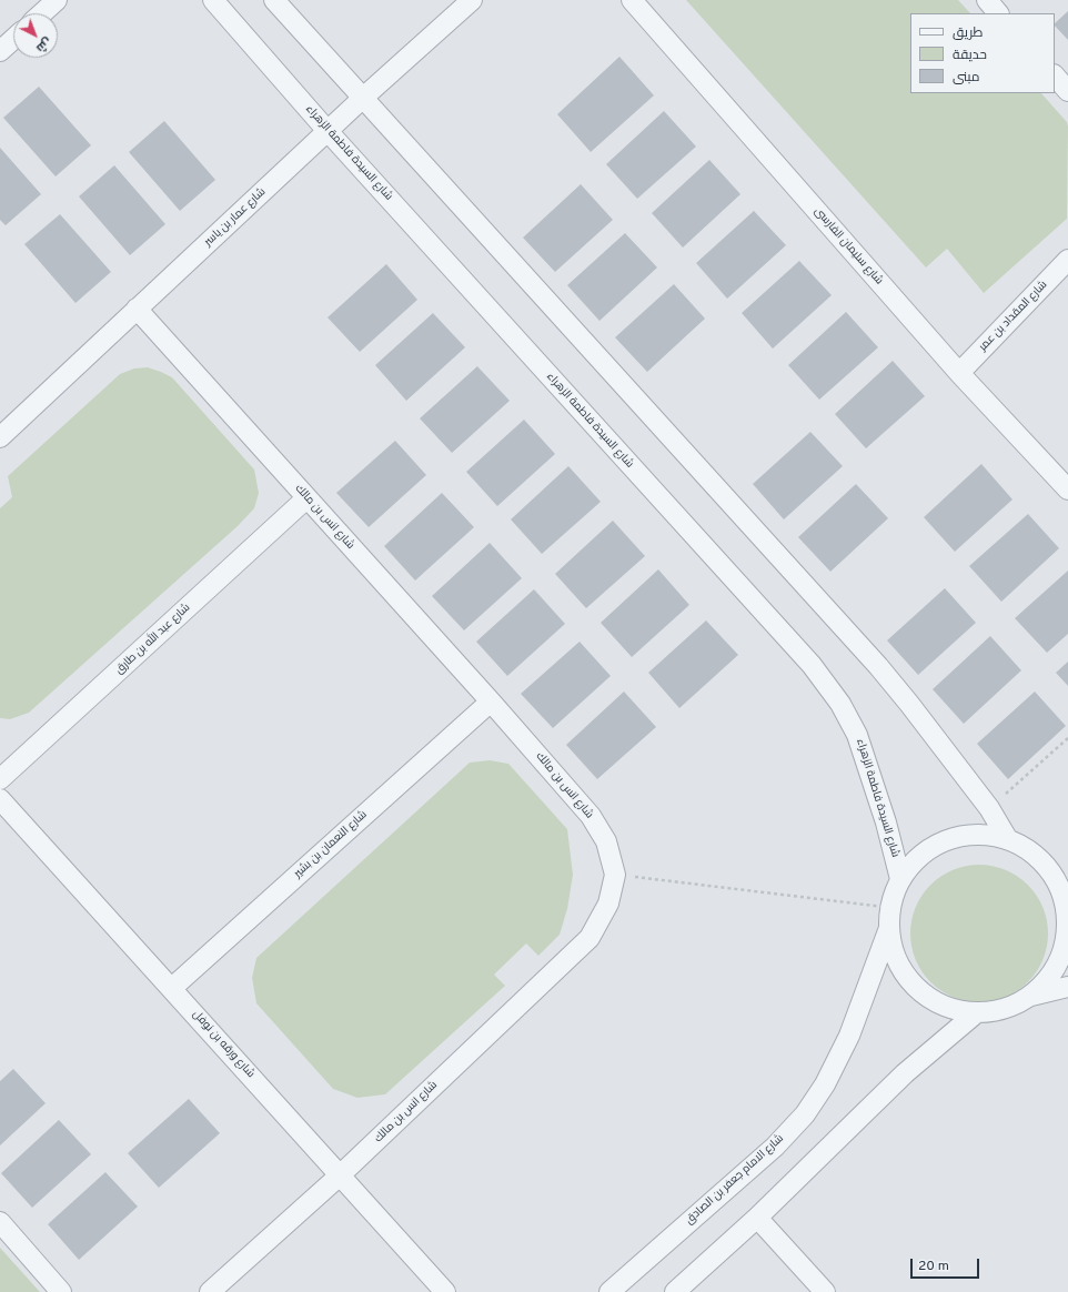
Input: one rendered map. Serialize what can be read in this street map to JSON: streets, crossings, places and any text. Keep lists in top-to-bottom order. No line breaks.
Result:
{"streets":{"street":["شارع السيدة فاطمة الزهراء","شارع عمار بن ياسر","شارع سليمان الفارسى","شارع المقداد بن عمر","شارع انس بن مالك","شارع عبد الله بن طارق","شارع النعمان بن بشير","شارع ورقه بن نوفل","شارع الامام جعفر بن الصادق"]},"crossings":[["شارع السيدة فاطمة الزهراء","شارع عمار بن ياسر"],["شارع عمار بن ياسر","شارع انس بن مالك"],["شارع سليمان الفارسى","شارع المقداد بن عمر"],["شارع انس بن مالك","شارع عبد الله بن طارق"],["شارع انس بن مالك","شارع النعمان بن بشير"],["شارع انس بن مالك","شارع ورقه بن نوفل"],["شارع النعمان بن بشير","شارع ورقه بن نوفل"]],"legend":["طريق","حديقة","مبنى"],"scale_bar":"20 m","north":"bottom right"}
